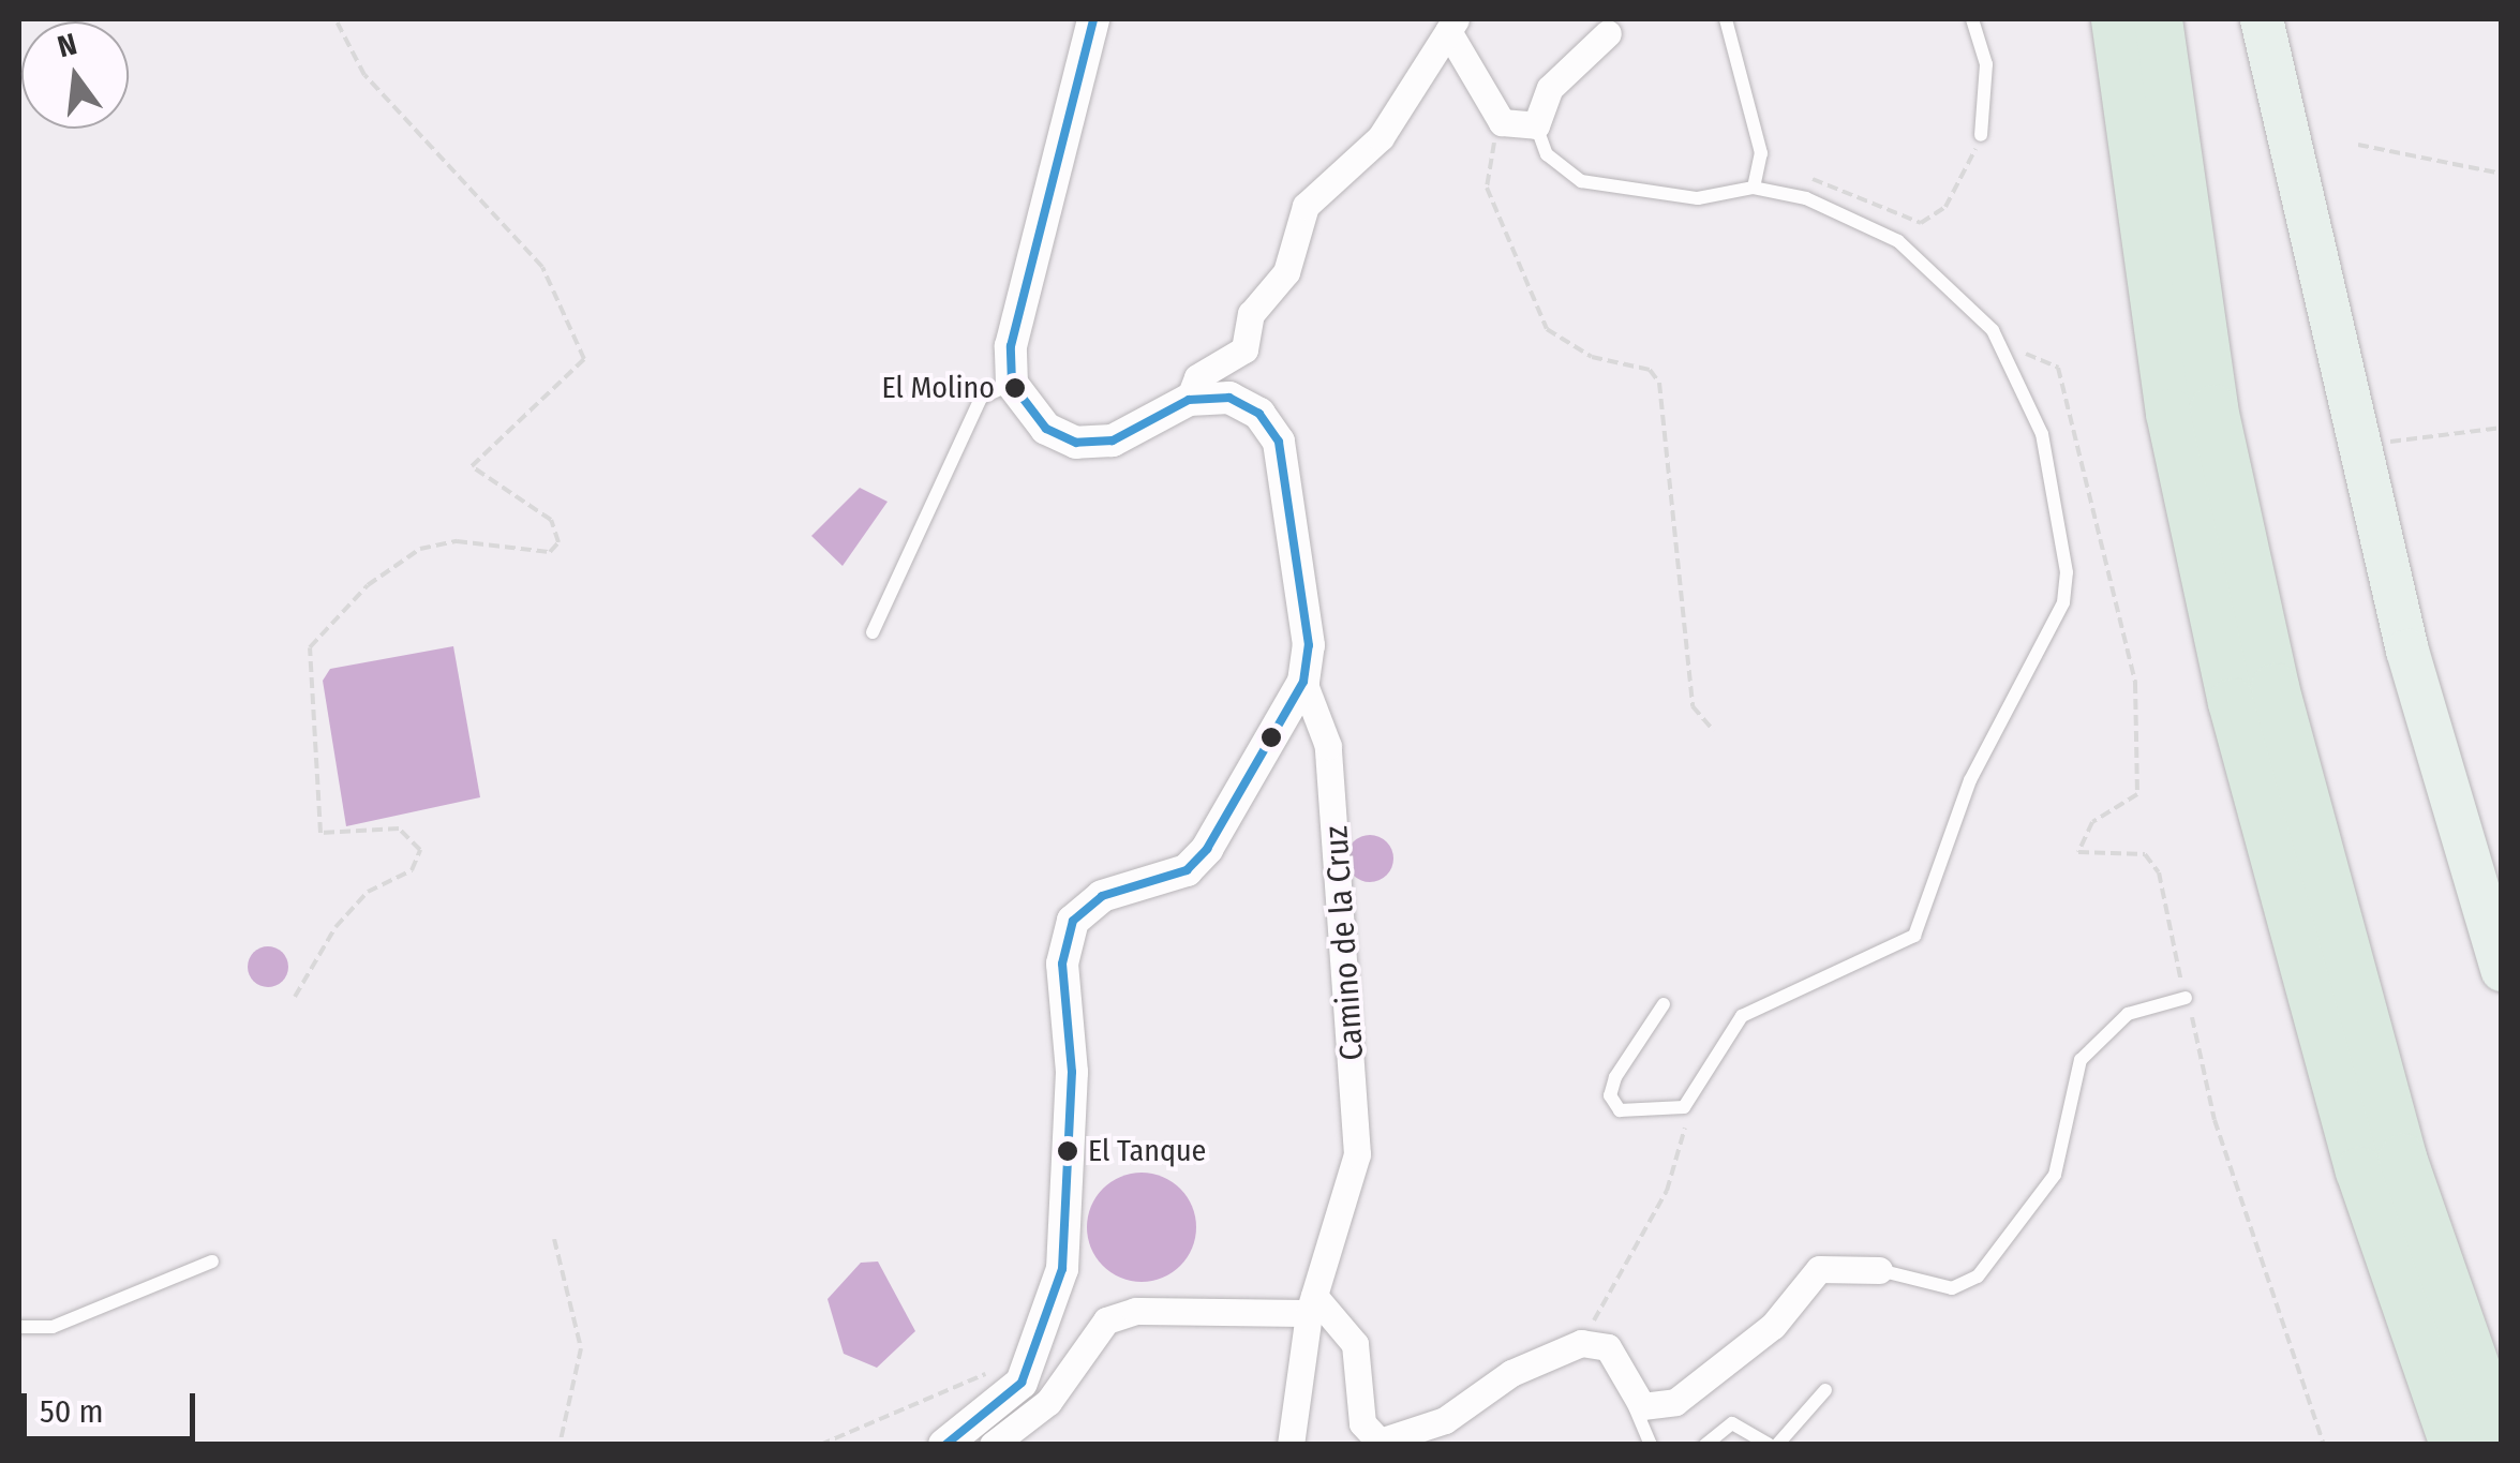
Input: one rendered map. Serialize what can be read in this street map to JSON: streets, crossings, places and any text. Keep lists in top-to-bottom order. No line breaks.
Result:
{"streets":{"street":["Camino de la Cruz"]},"places":["El Molino","El Tanque"],"scale_bar":"50 m","north":"top"}
